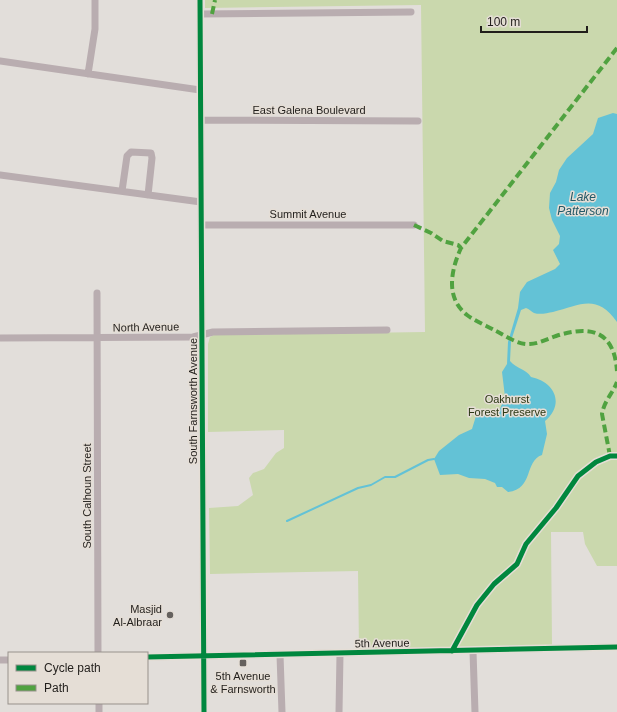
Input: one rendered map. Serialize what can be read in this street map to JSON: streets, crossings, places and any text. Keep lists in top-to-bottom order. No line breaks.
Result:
{"streets":{"street":["East Galena Boulevard","Summit Avenue","North Avenue","South Farnsworth Avenue","South Calhoun Street","5th Avenue"]},"crossings":[["East Galena Boulevard","South Farnsworth Avenue"],["Summit Avenue","South Farnsworth Avenue"],["North Avenue","South Farnsworth Avenue"],["North Avenue","South Calhoun Street"],["South Farnsworth Avenue","5th Avenue"]],"water":["Lake Patterson"],"parks":["Oakhurst Forest Preserve"],"places":{"other":["Masjid Al-Albraar"],"transit":["5th Avenue & Farnsworth"]},"legend":["Cycle path","Path"],"scale_bar":"100 m"}
